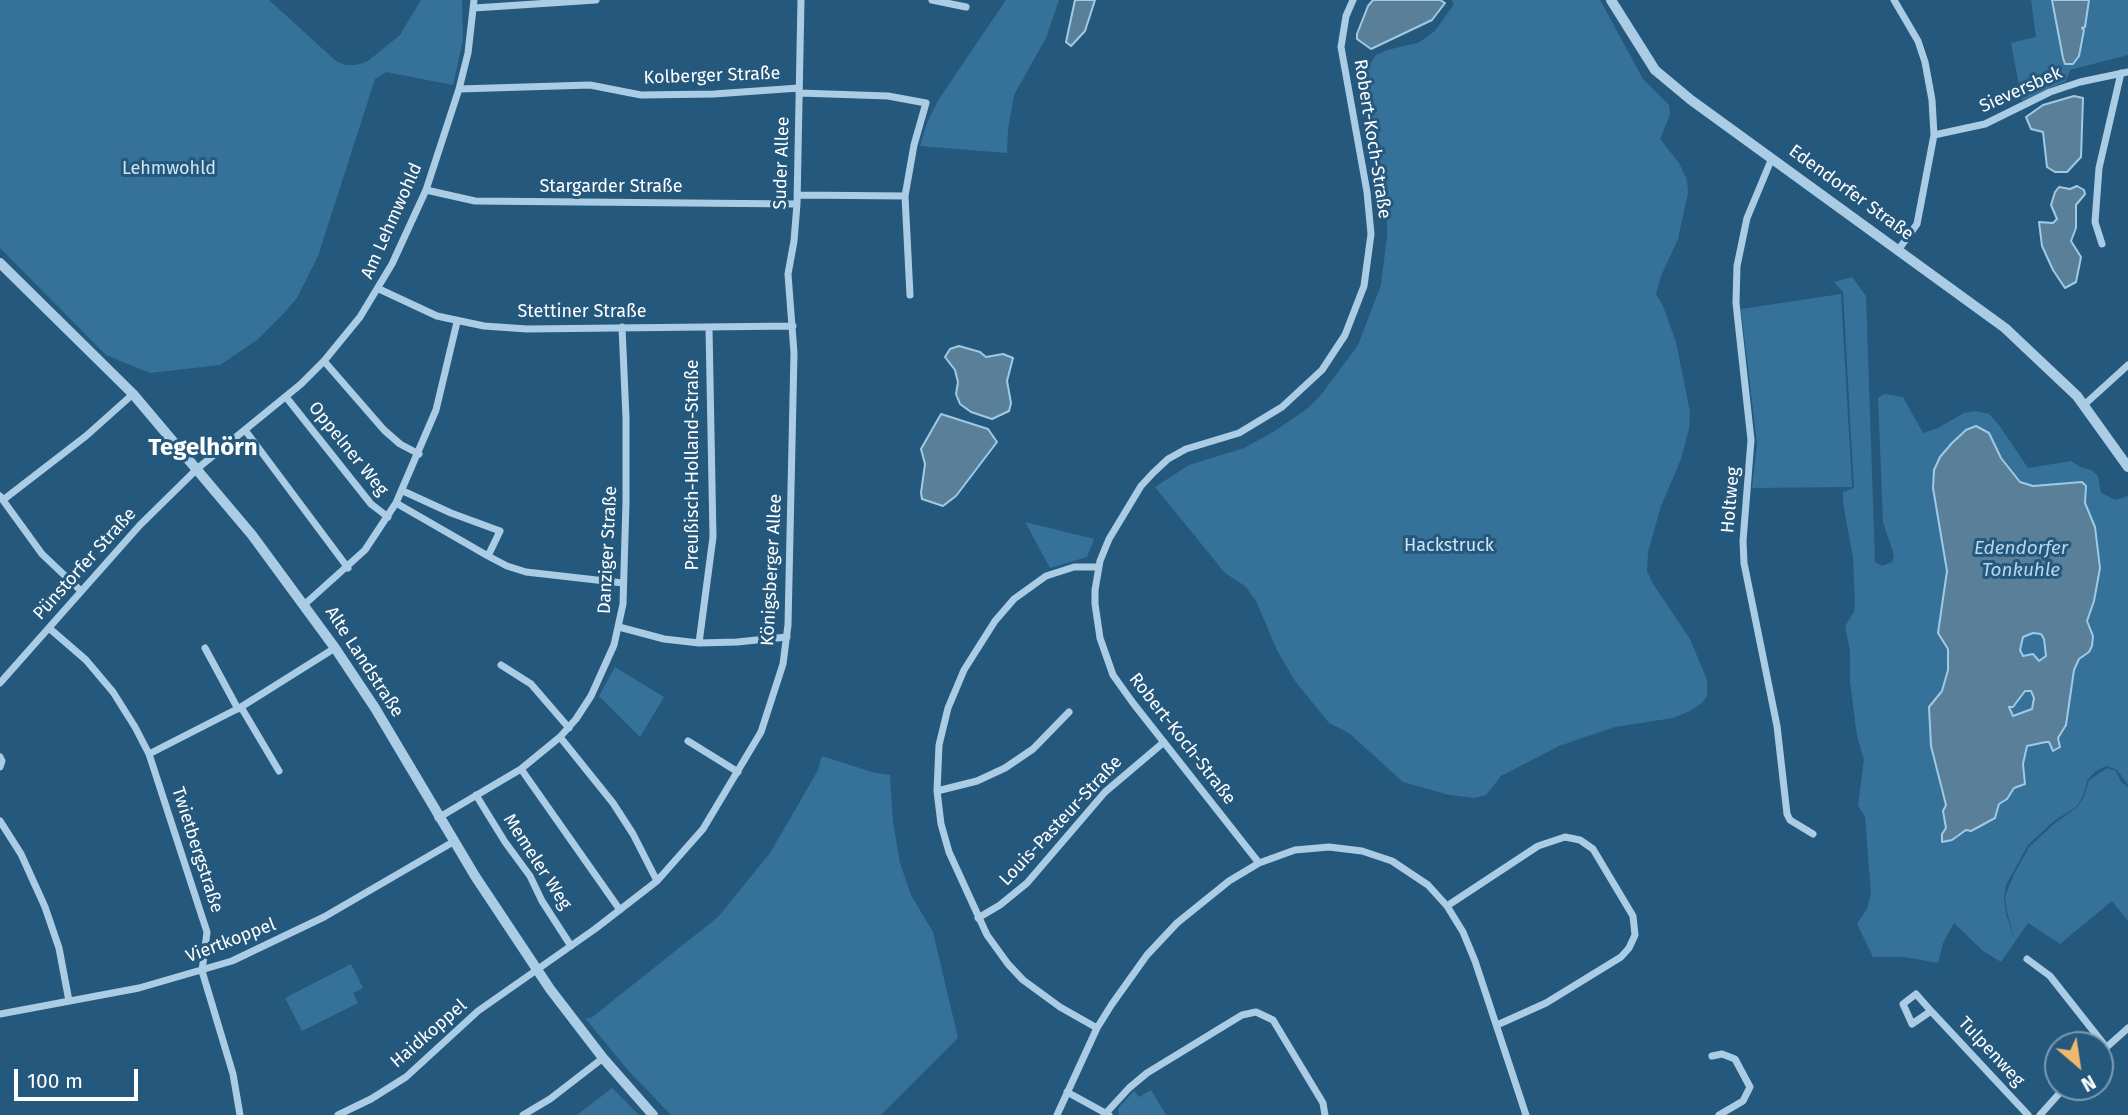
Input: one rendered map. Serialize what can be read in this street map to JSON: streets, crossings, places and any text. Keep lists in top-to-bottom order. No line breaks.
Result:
{"streets":{"street":["Kolberger Straße","Sieversbek","Robert-Koch-Straße","Suder Allee","Stargarder Straße","Edendorfer Straße","Am Lehmwohld","Stettiner Straße","Oppelner Weg","Preußisch-Holland-Straße","Holtweg","Danziger Straße","Pünstorfer Straße","Königsberger Allee","Alte Landstraße","Louis-Pasteur-Straße","Twietbergstraße","Memeler Weg","Viertkoppel","Haidkoppel","Tulpenweg"]},"crossings":[["Kolberger Straße","Suder Allee"],["Kolberger Straße","Am Lehmwohld"],["Robert-Koch-Straße","Louis-Pasteur-Straße"],["Suder Allee","Stargarder Straße"],["Suder Allee","Stettiner Straße"],["Suder Allee","Königsberger Allee"],["Stargarder Straße","Am Lehmwohld"],["Edendorfer Straße","Holtweg"],["Am Lehmwohld","Stettiner Straße"],["Am Lehmwohld","Oppelner Weg"],["Am Lehmwohld","Pünstorfer Straße"],["Am Lehmwohld","Alte Landstraße"],["Stettiner Straße","Preußisch-Holland-Straße"],["Stettiner Straße","Danziger Straße"],["Stettiner Straße","Königsberger Allee"],["Danziger Straße","Alte Landstraße"],["Danziger Straße","Memeler Weg"],["Pünstorfer Straße","Alte Landstraße"],["Pünstorfer Straße","Twietbergstraße"],["Königsberger Allee","Alte Landstraße"],["Königsberger Allee","Memeler Weg"],["Königsberger Allee","Haidkoppel"],["Alte Landstraße","Viertkoppel"],["Alte Landstraße","Haidkoppel"],["Twietbergstraße","Viertkoppel"]],"districts":["Tegelhörn"],"water":["Edendorfer Tonkuhle"],"parks":["Lehmwohld","Hackstruck"],"scale_bar":"100 m","north":"bottom right"}
